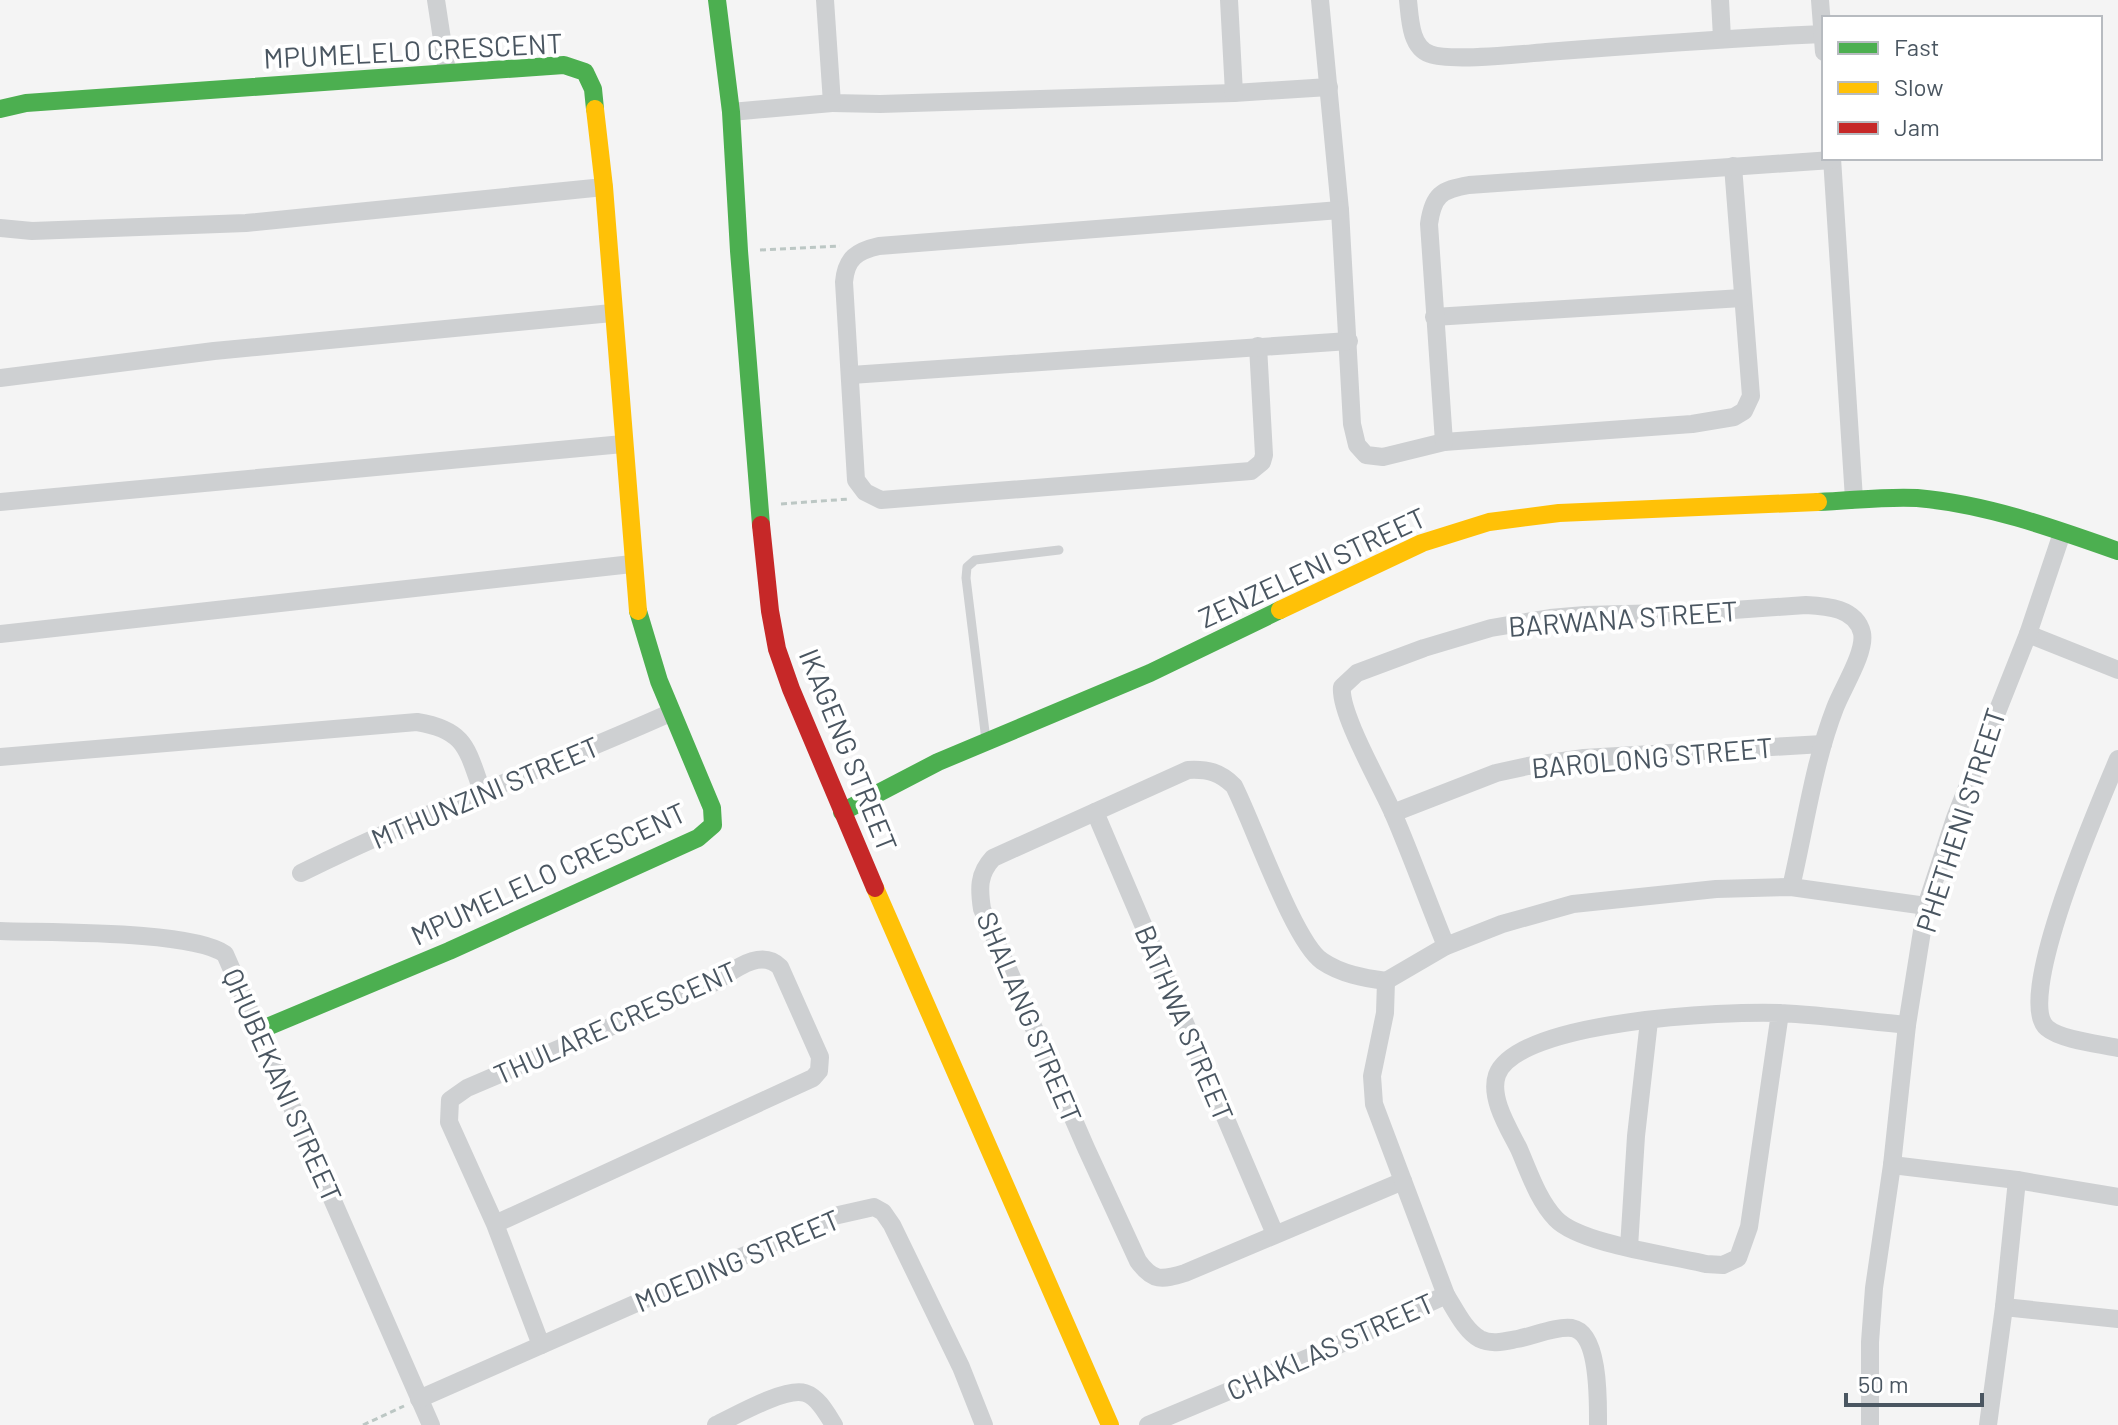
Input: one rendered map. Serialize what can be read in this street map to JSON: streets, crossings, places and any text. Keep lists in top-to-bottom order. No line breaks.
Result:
{"streets":{"street":["MPUMELELO CRESCENT","ZENZELENI STREET","BARWANA STREET","IKAGENG STREET","BAROLONG STREET","MTHUNZINI STREET","PHETHENI STREET","SHALANG STREET","THULARE CRESCENT","BATHWA STREET","QHUBEKANI STREET","MOEDING STREET","CHAKLAS STREET"]},"crossings":[["MPUMELELO CRESCENT","MTHUNZINI STREET"],["MPUMELELO CRESCENT","QHUBEKANI STREET"],["ZENZELENI STREET","IKAGENG STREET"],["ZENZELENI STREET","PHETHENI STREET"],["BARWANA STREET","BAROLONG STREET"],["SHALANG STREET","BATHWA STREET"],["SHALANG STREET","CHAKLAS STREET"],["THULARE CRESCENT","MOEDING STREET"],["QHUBEKANI STREET","MOEDING STREET"]],"legend":["Fast","Slow","Jam"],"scale_bar":"50 m"}
